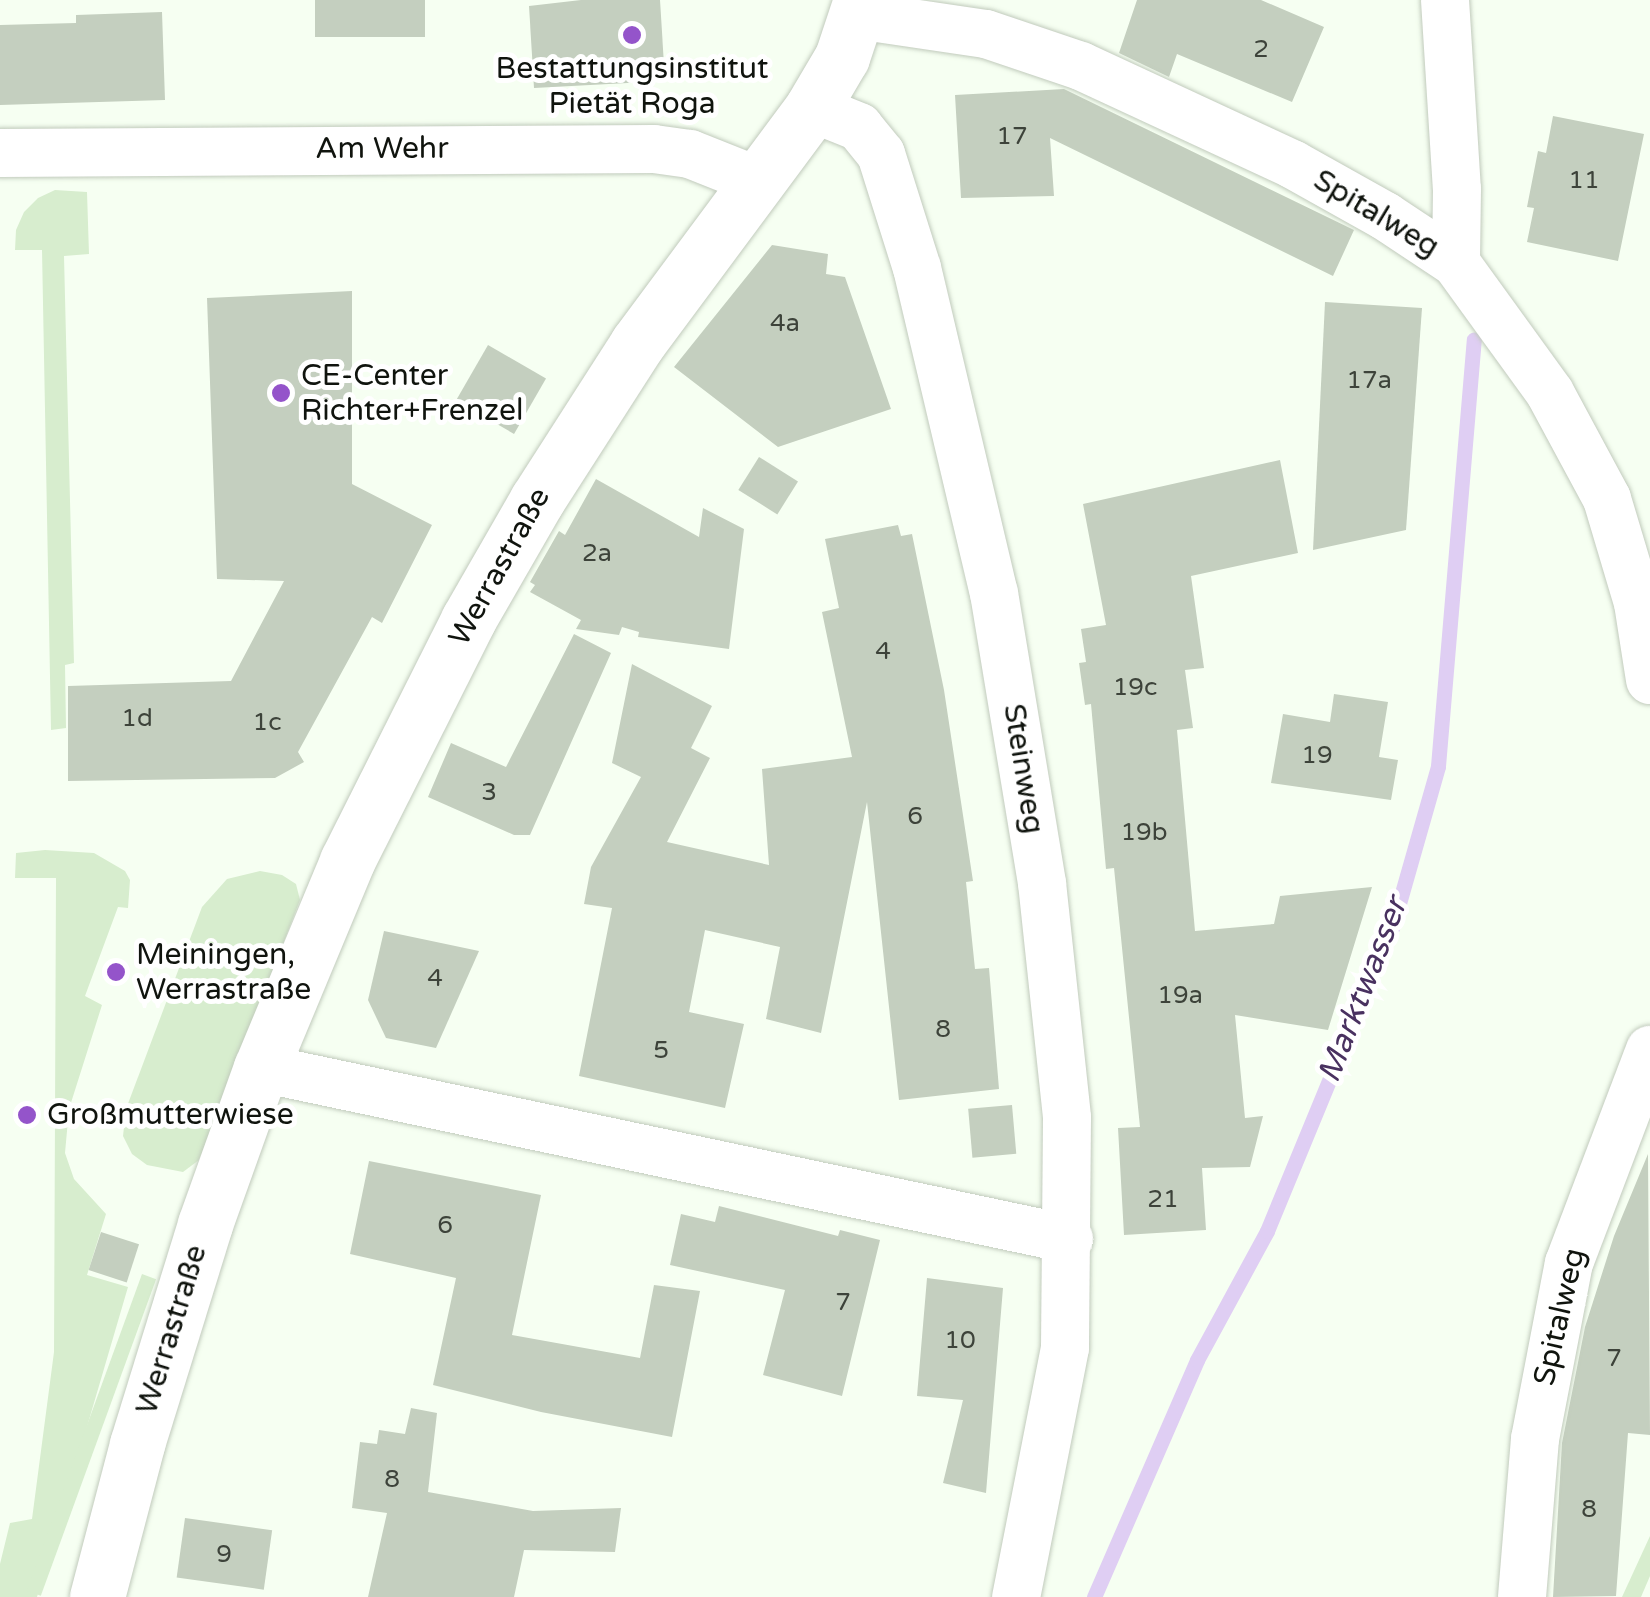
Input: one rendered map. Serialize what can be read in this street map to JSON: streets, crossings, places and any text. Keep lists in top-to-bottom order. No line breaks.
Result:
{"streets":{"street":["Am Wehr","Spitalweg","Werrastraße","Steinweg"]},"crossings":[["Am Wehr","Werrastraße"],["Werrastraße","Steinweg"]],"water":["Marktwasser"],"places":["Bestattungsinstitut Pietät Roga","CE-Center Richter+Frenzel","Meiningen, Werrastraße","Großmutterwiese"],"house_numbers":["2","17","11","4a","17a","2a","4","19c","1d","1c","19","3","6","19b","4","19a","8","5","21","6","7","10","7","8","8","9"]}
